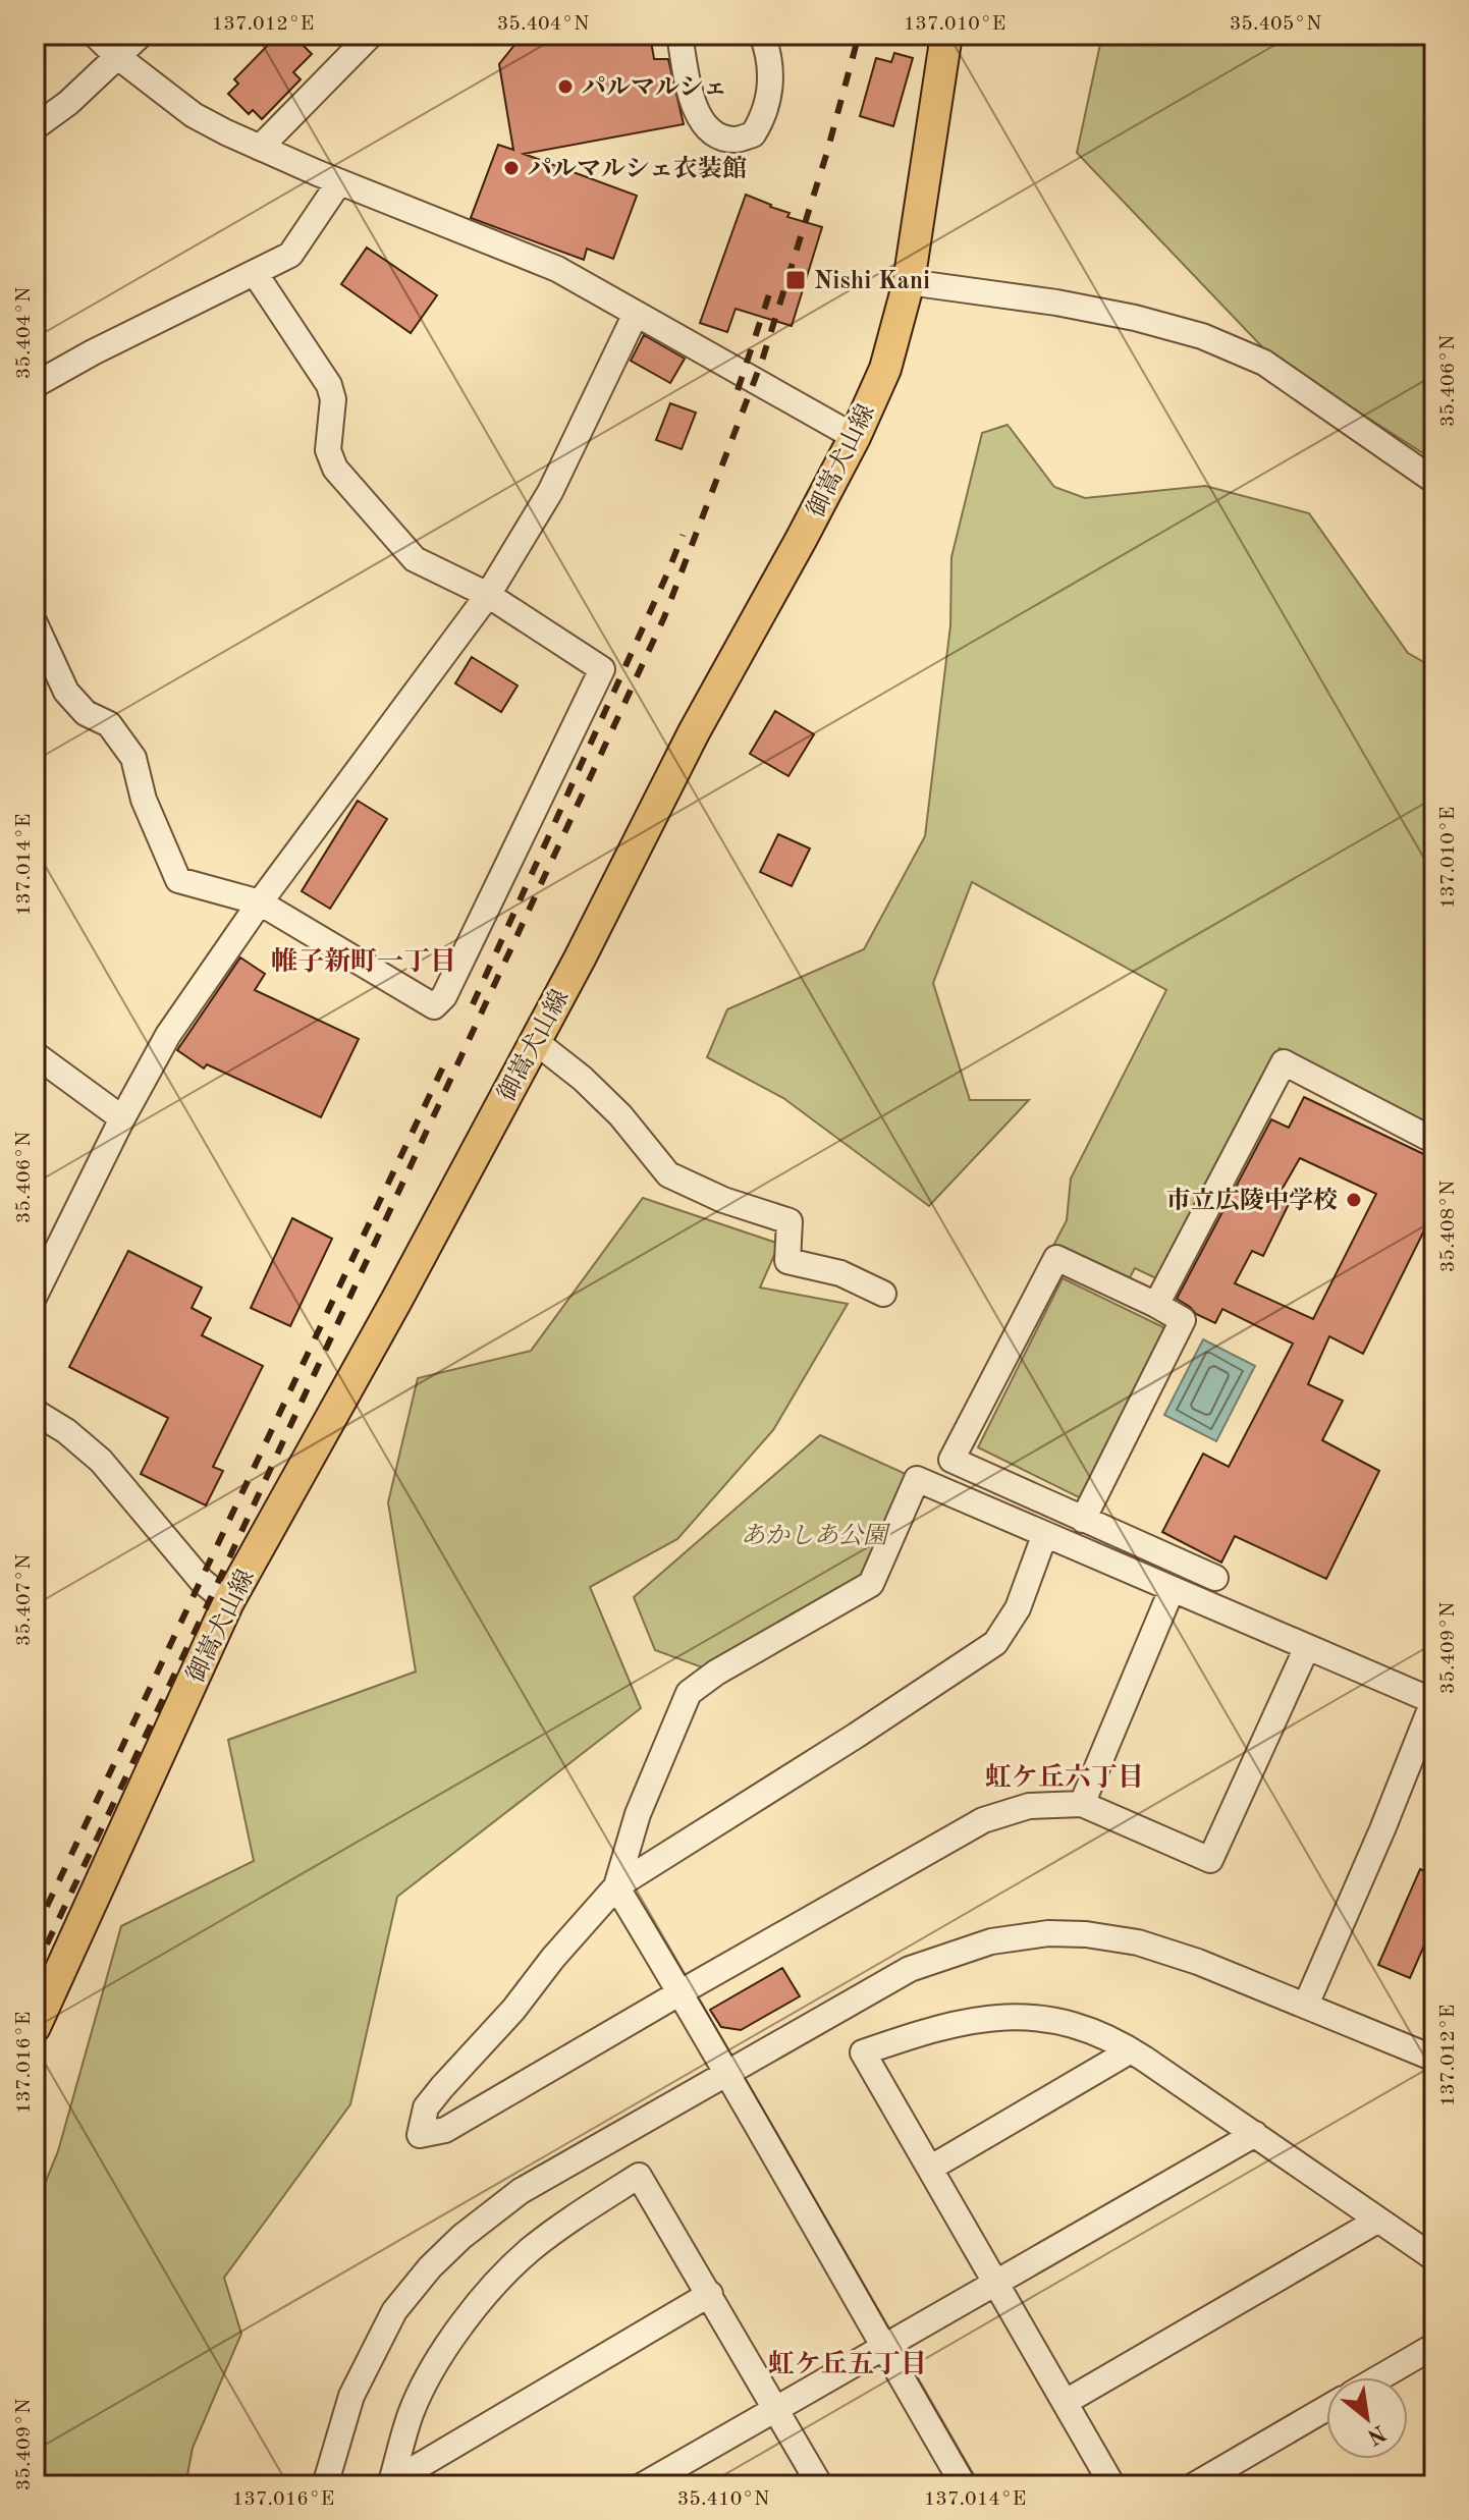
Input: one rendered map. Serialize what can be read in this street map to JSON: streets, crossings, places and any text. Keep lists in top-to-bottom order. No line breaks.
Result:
{"streets":{"main road":["御嵩犬山線"]},"districts":["帷子新町一丁目","虹ケ丘六丁目","虹ケ丘五丁目"],"parks":["あかしあ公園"],"places":{"other":["パルマルシェ","パルマルシェ衣装館","市立広陵中学校"],"transit":["Nishi Kani"]},"north":"bottom right","coordinates":["137.012°E","35.404°N","137.010°E","35.405°N","35.406°N","137.014°E","35.408°N","35.407°N","35.409°N","137.016°E","35.410°N"]}
